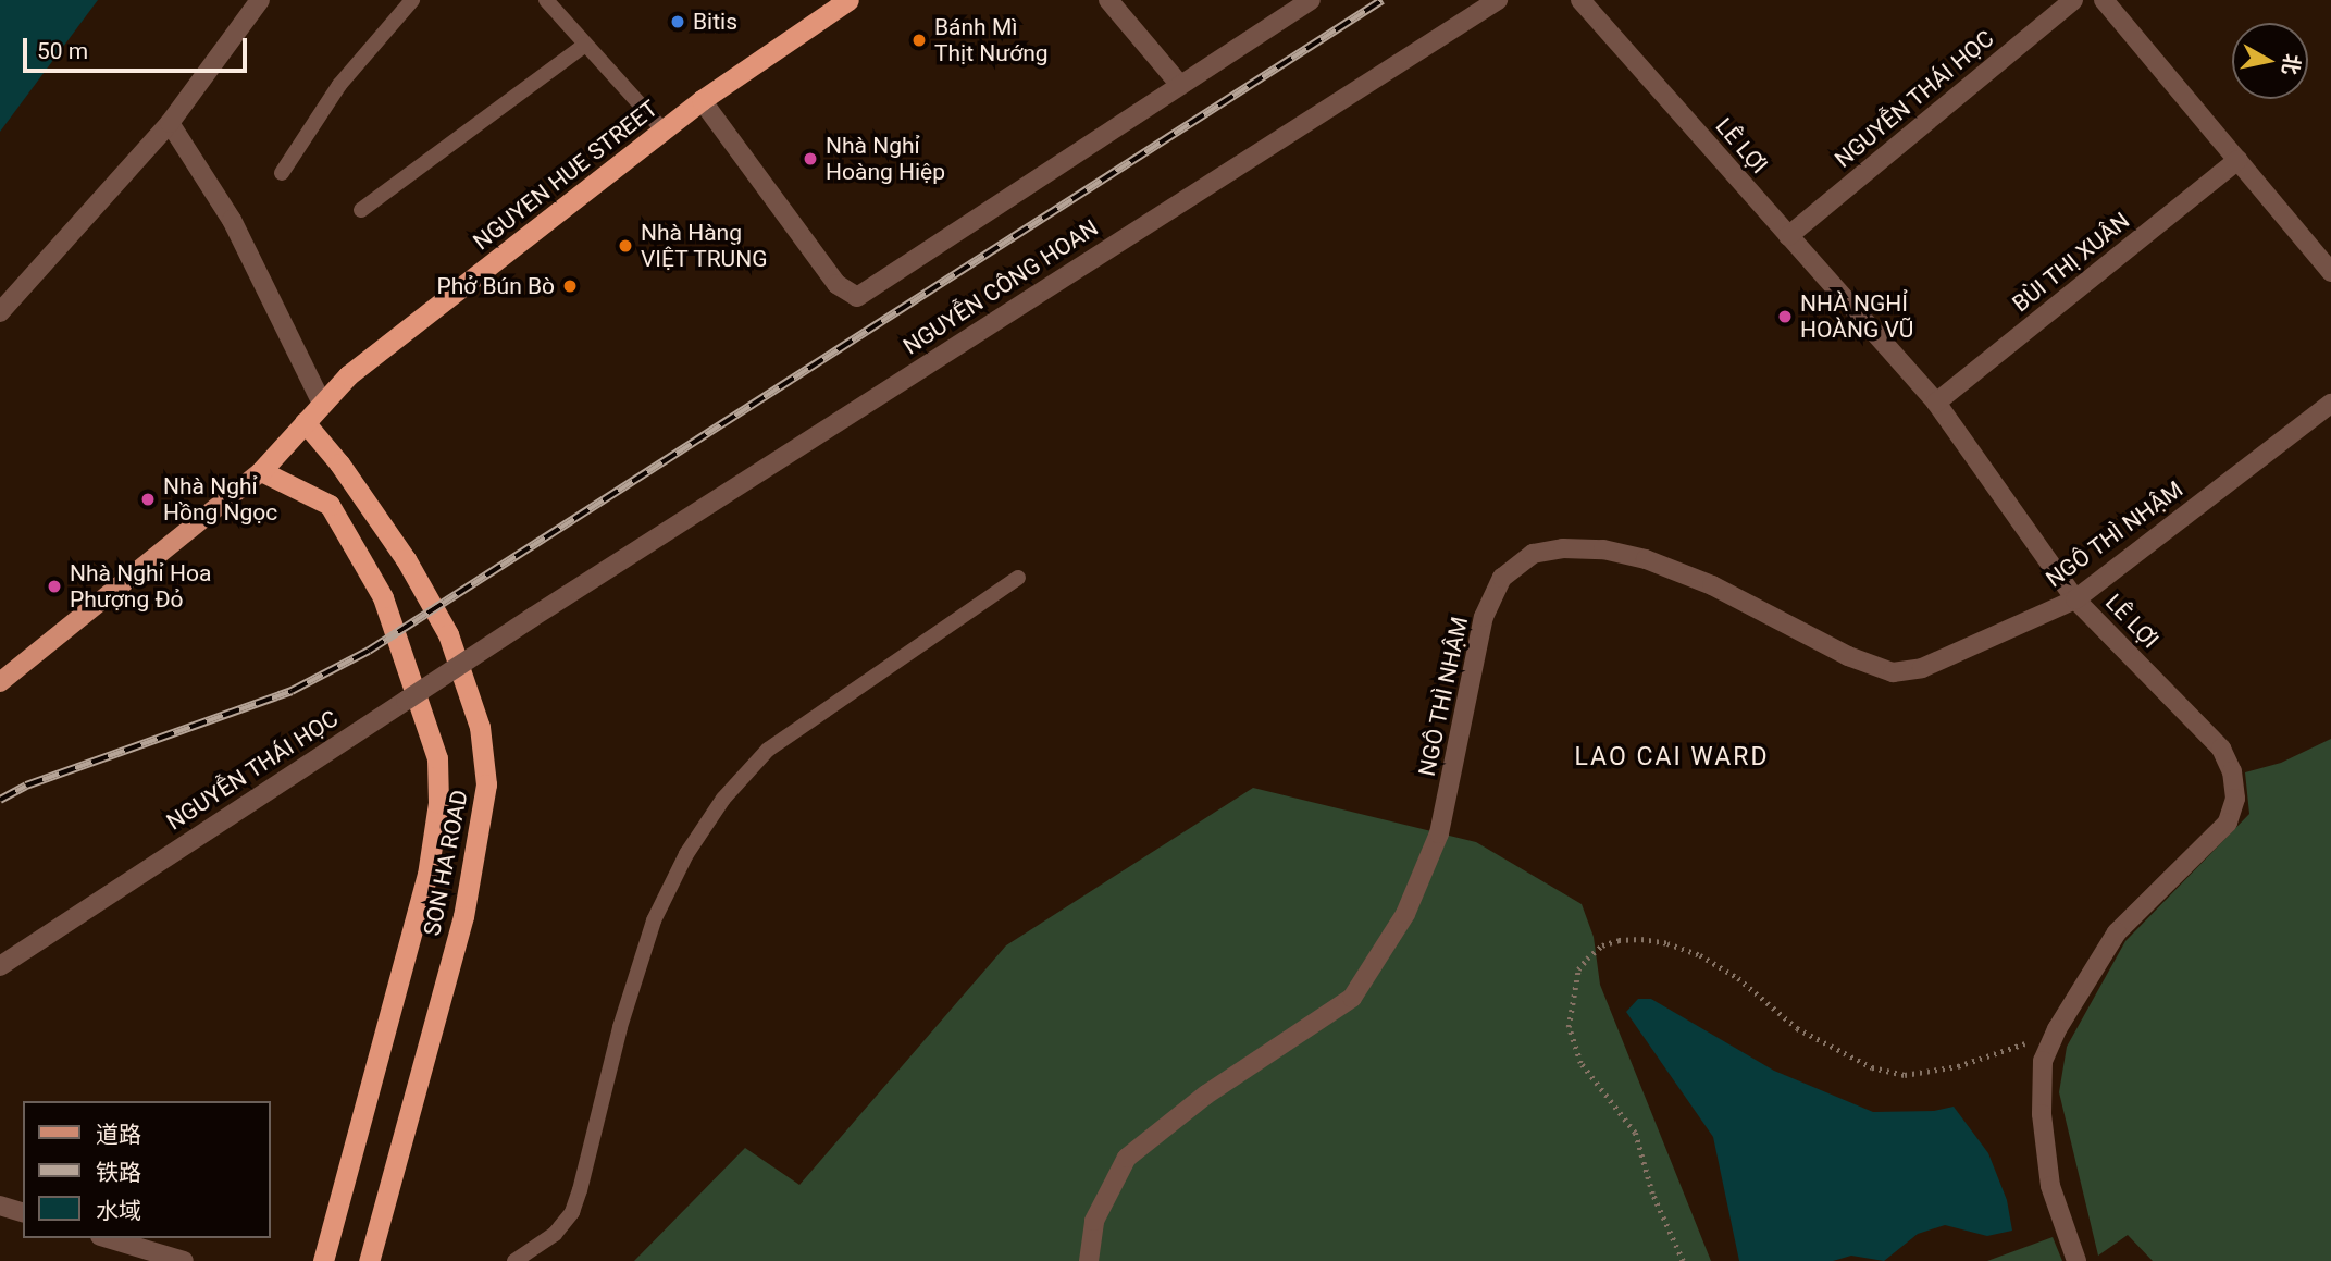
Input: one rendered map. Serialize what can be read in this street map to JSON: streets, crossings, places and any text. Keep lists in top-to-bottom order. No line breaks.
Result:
{"streets":{"highway":["NGUYEN HUE STREET","SON HA ROAD"],"street":["NGUYỄN THÁI HỌC","LÊ LỢI","BÙI THỊ XUÂN","NGUYỄN CÔNG HOAN","NGÔ THÌ NHẬM"]},"crossings":[["NGUYỄN THÁI HỌC","LÊ LỢI"],["NGUYỄN THÁI HỌC","NGUYỄN CÔNG HOAN"],["LÊ LỢI","BÙI THỊ XUÂN"],["LÊ LỢI","NGÔ THÌ NHẬM"],["NGUYEN HUE STREET","SON HA ROAD"]],"districts":["LAO CAI WARD"],"places":["Bitis","Bánh Mì Thịt Nướng","Nhà Nghỉ Hoàng Hiệp","Nhà Hàng VIỆT TRUNG","Phở Bún Bò","NHÀ NGHỈ HOÀNG VŨ","Nhà Nghỉ Hồng Ngọc","Nhà Nghỉ Hoa Phượng Đỏ"],"legend":["道路","铁路","水域"],"scale_bar":"50 m","north":"right"}
